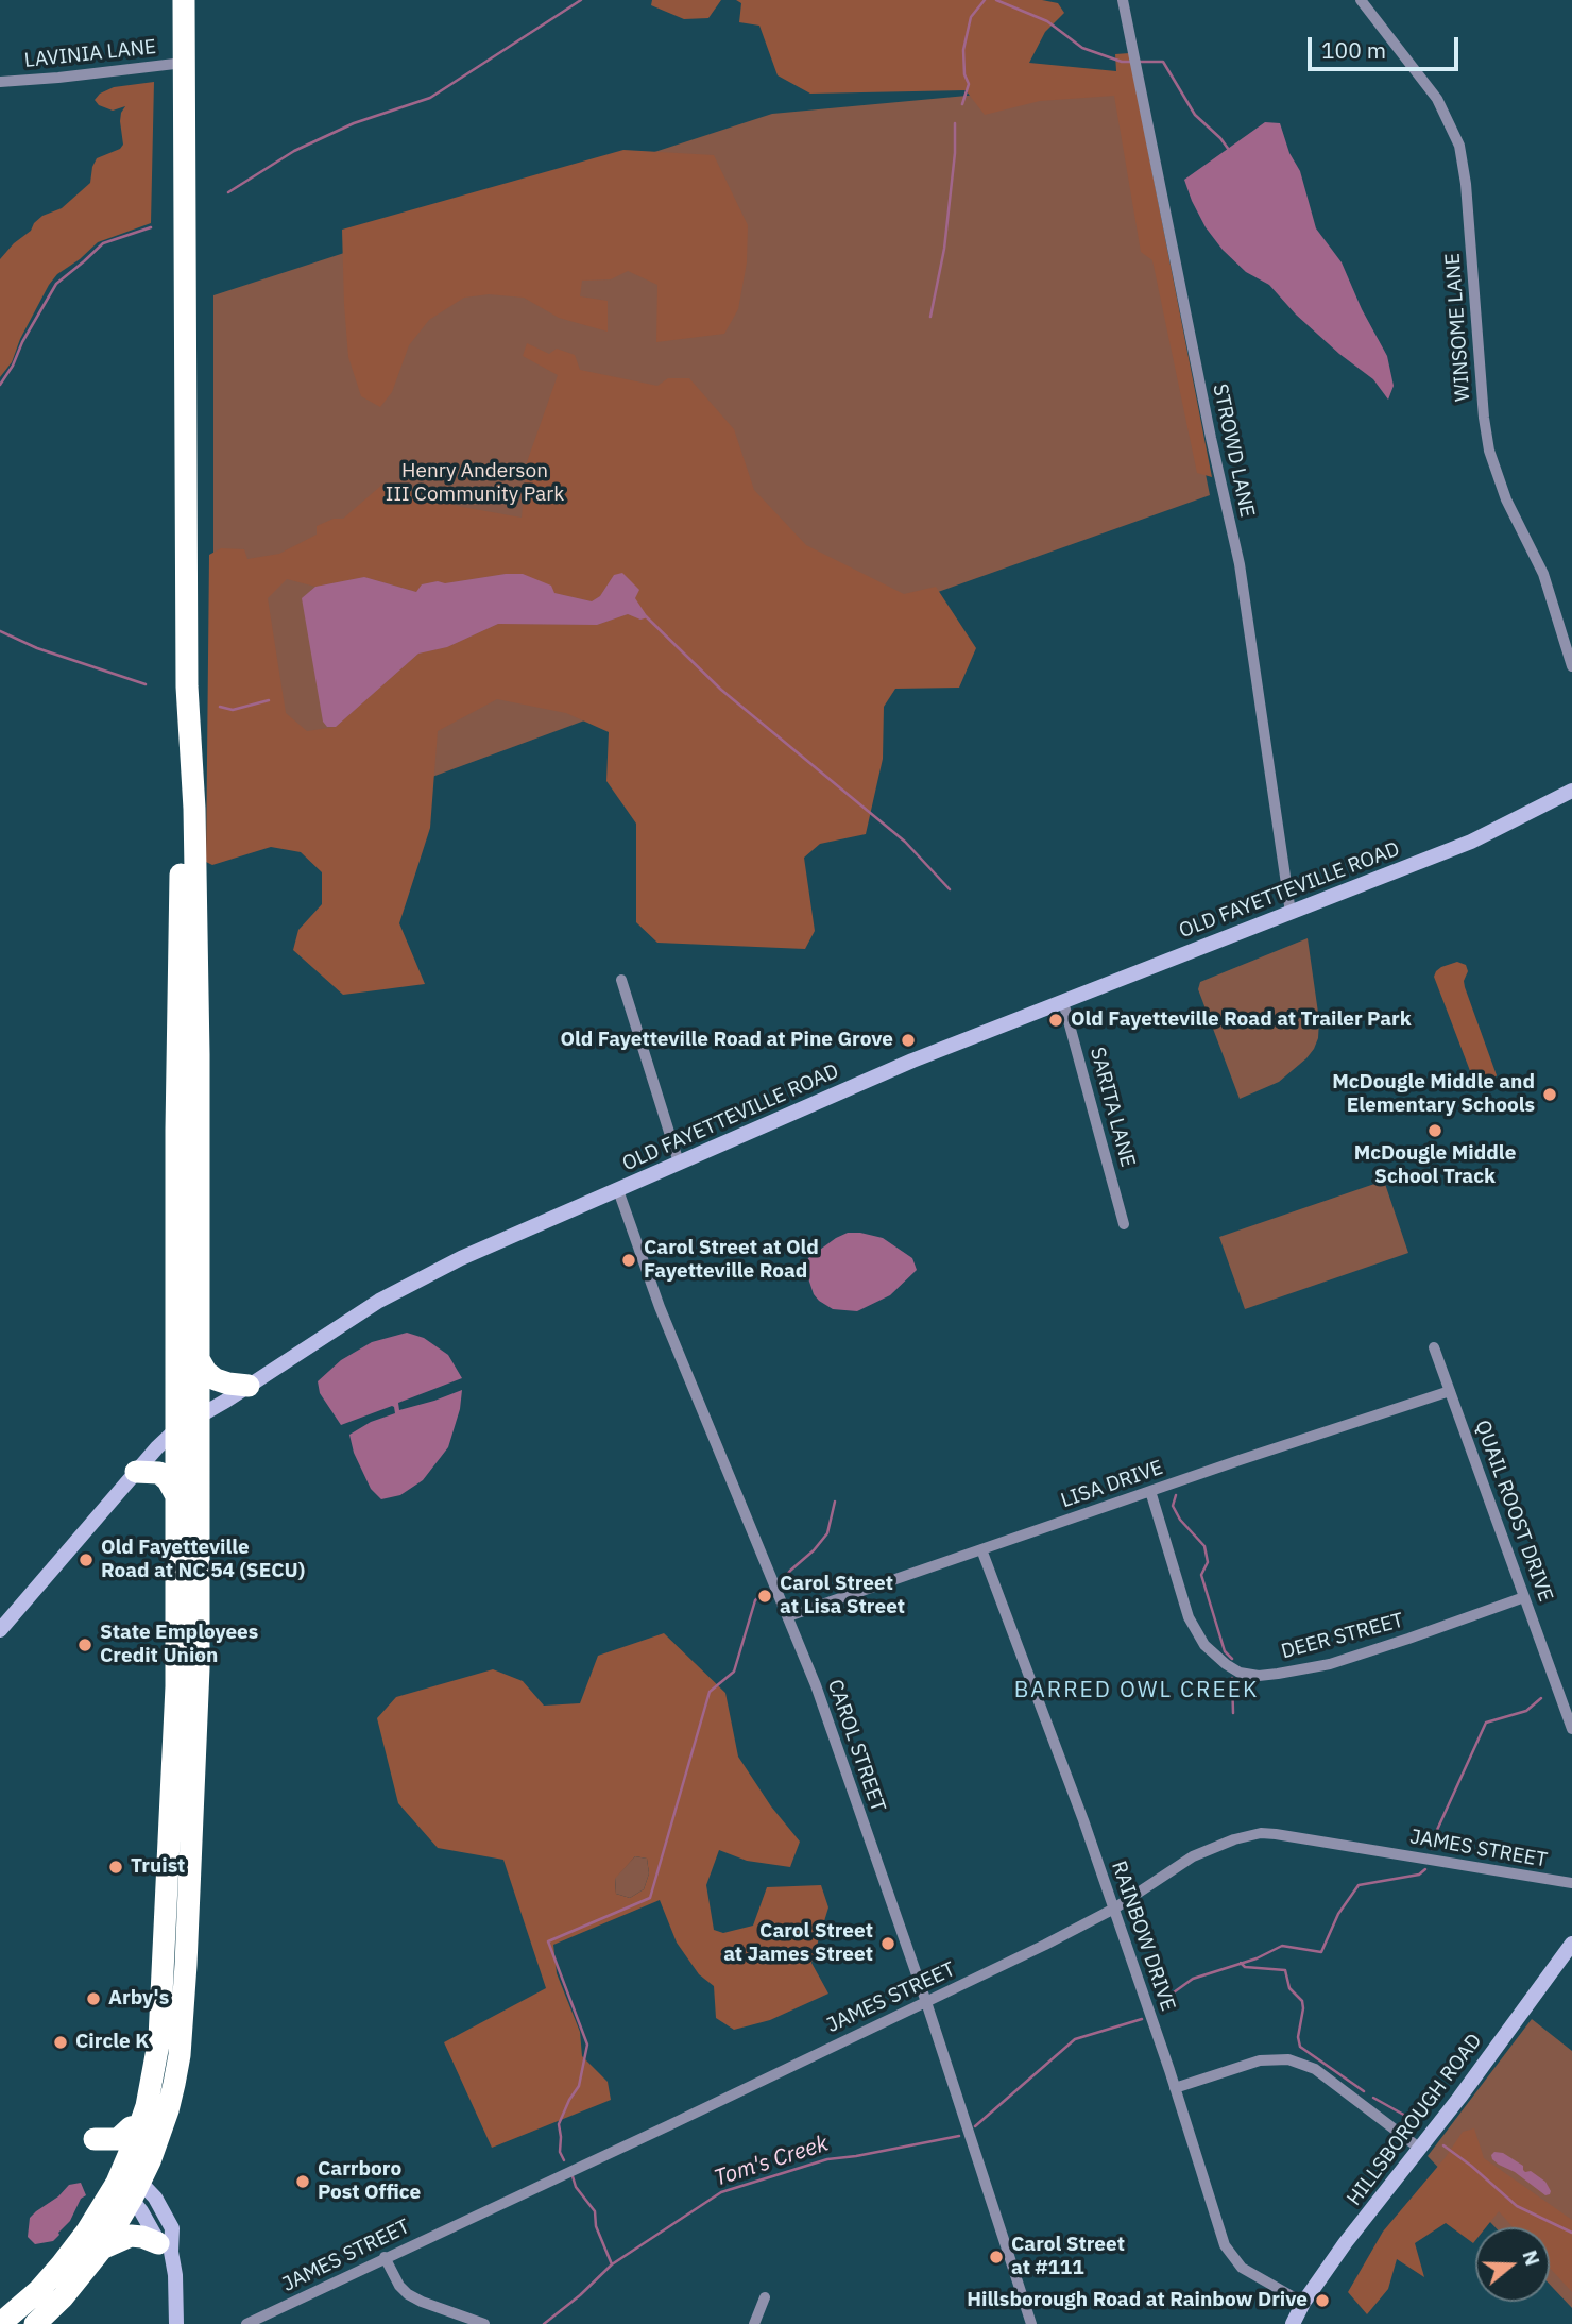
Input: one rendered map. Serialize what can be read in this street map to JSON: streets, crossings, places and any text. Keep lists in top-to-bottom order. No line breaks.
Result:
{"streets":{"street":["LAVINIA LANE","WINSOME LANE","STROWD LANE","OLD FAYETTEVILLE ROAD","SARITA LANE","LISA DRIVE","QUAIL ROOST DRIVE","DEER STREET","CAROL STREET","JAMES STREET","RAINBOW DRIVE","HILLSBOROUGH ROAD"]},"crossings":[["STROWD LANE","OLD FAYETTEVILLE ROAD"],["OLD FAYETTEVILLE ROAD","SARITA LANE"],["OLD FAYETTEVILLE ROAD","CAROL STREET"],["LISA DRIVE","QUAIL ROOST DRIVE"],["LISA DRIVE","DEER STREET"],["LISA DRIVE","CAROL STREET"],["LISA DRIVE","RAINBOW DRIVE"],["QUAIL ROOST DRIVE","DEER STREET"],["CAROL STREET","JAMES STREET"],["JAMES STREET","RAINBOW DRIVE"],["RAINBOW DRIVE","HILLSBOROUGH ROAD"]],"districts":["BARRED OWL CREEK"],"water":["Tom's Creek"],"parks":["Henry Anderson III Community Park"],"places":["Old Fayetteville Road at Trailer Park","Old Fayetteville Road at Pine Grove","McDougle Middle and Elementary Schools","McDougle Middle School Track","Carol Street at Old Fayetteville Road","Old Fayetteville Road at NC 54 (SECU)","Carol Street at Lisa Street","State Employees Credit Union","Truist","Carol Street at James Street","Arby's","Circle K","Carrboro Post Office","Carol Street at #111","Hillsborough Road at Rainbow Drive"],"scale_bar":"100 m","north":"right"}
